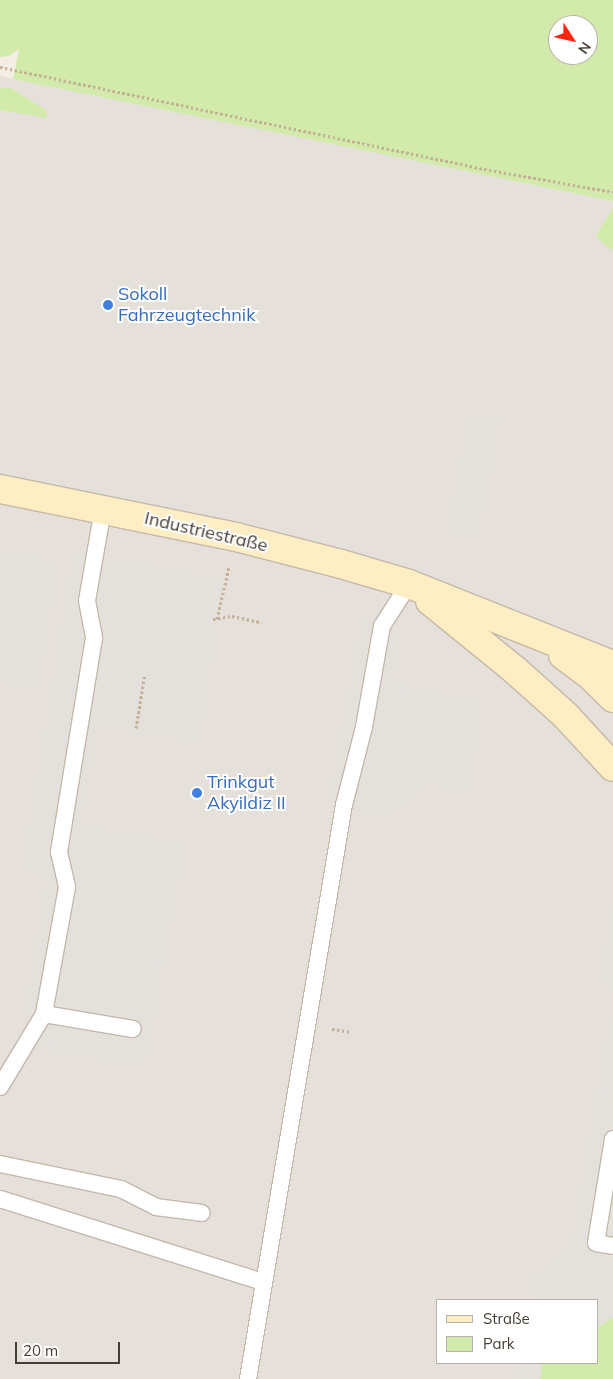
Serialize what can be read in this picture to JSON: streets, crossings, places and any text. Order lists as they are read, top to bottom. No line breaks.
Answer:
{"streets":{"street":["Industriestraße"]},"places":["Sokoll Fahrzeugtechnik","Trinkgut Akyildiz II"],"legend":["Straße","Park"],"scale_bar":"20 m","north":"bottom right"}
